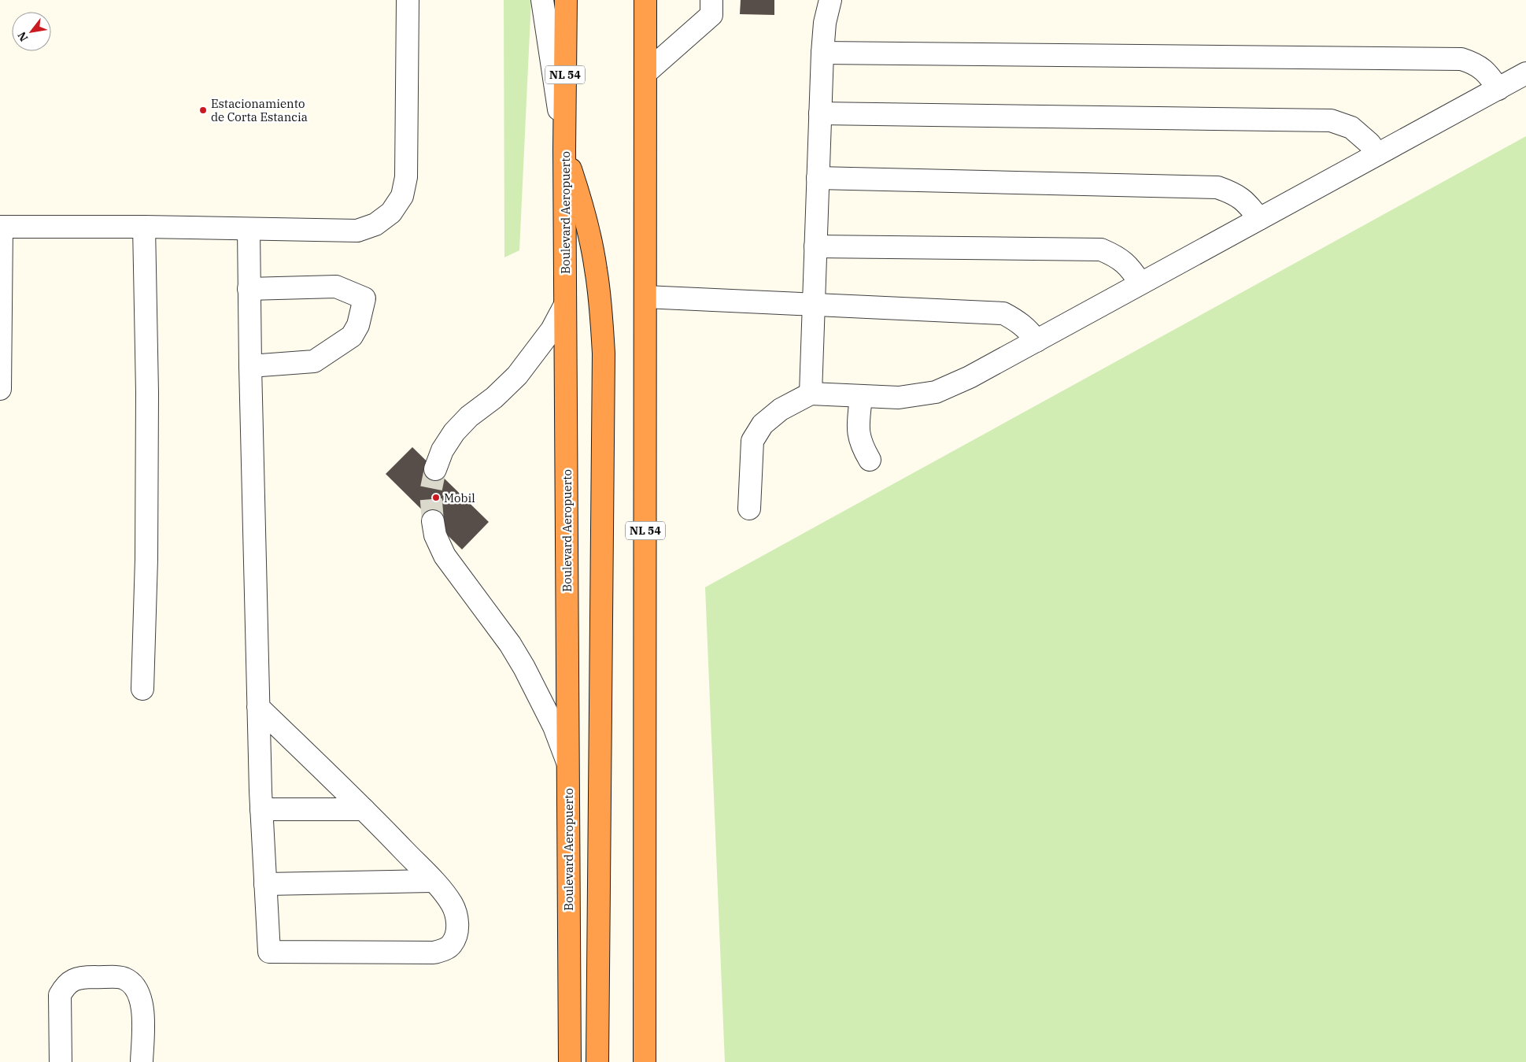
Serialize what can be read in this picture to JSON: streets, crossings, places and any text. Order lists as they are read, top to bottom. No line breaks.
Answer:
{"streets":{"highway":["NL 54","Boulevard Aeropuerto"]},"places":["Estacionamiento de Corta Estancia","Mobil"],"north":"bottom left"}
